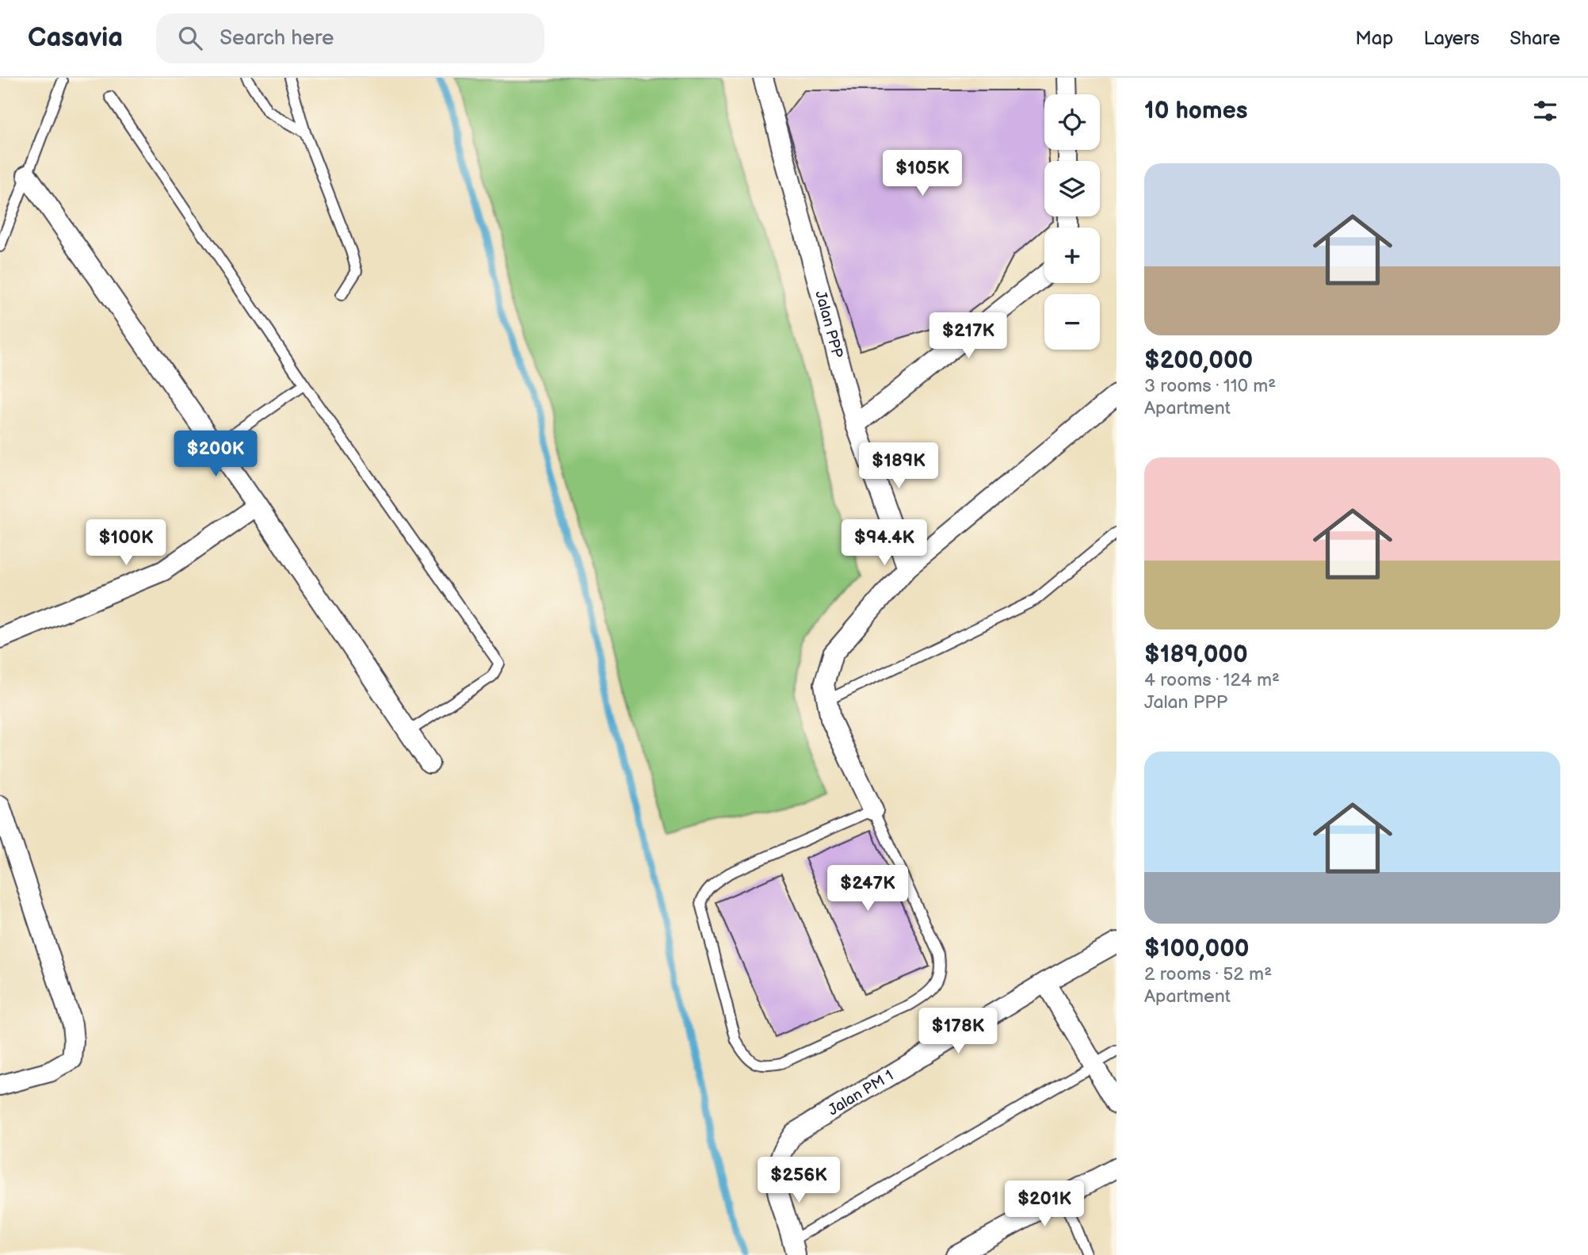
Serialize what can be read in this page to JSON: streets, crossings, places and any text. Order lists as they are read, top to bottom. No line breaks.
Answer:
{"streets":{"street":["Jalan PPP","Jalan PM 1"]},"page":{"header":"Casavia","search":"Search here","nav":["Map","Layers","Share"],"heading":"10 homes","map_buttons":["+","−"],"list":[{"name":"$200,000","note":"3 rooms · 110 m² · Apartment"},{"name":"$189,000","note":"4 rooms · 124 m² · Jalan PPP"},{"name":"$100,000","note":"2 rooms · 52 m² · Apartment"}],"price":["$105K","$217K","$200K","$189K","$100K","$94.4K","$247K","$178K","$256K","$201K"]}}
